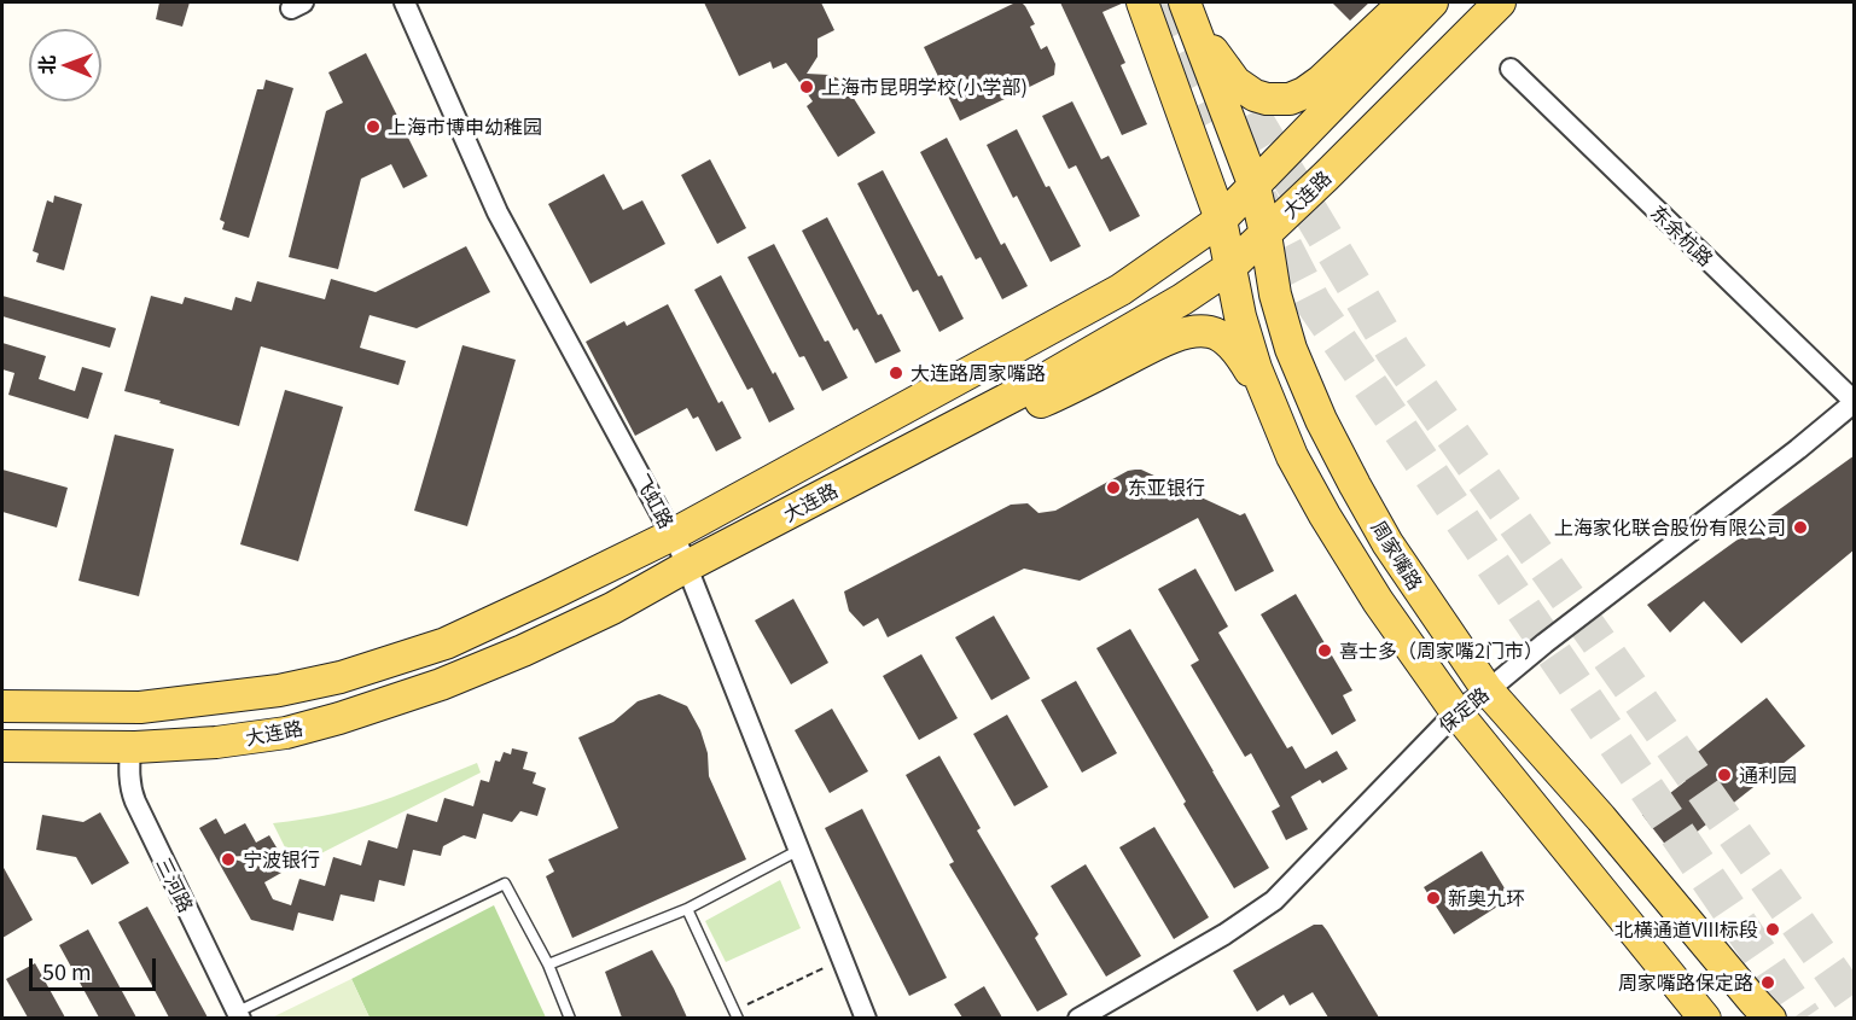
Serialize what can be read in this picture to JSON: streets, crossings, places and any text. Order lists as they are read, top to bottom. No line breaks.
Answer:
{"streets":{"main road":["大连路","周家嘴路"],"street":["东余杭路","飞虹路","保定路","三河路"]},"crossings":[["大连路","飞虹路"],["大连路","周家嘴路"],["大连路","三河路"],["东余杭路","保定路"],["周家嘴路","保定路"]],"places":["上海市昆明学校(小学部)","上海市博申幼稚园","大连路周家嘴路","东亚银行","上海家化联合股份有限公司","喜士多（周家嘴2门市）","通利园","宁波银行","新奥九环","北横通道VIII标段","周家嘴路保定路"],"scale_bar":"50 m","north":"left"}
